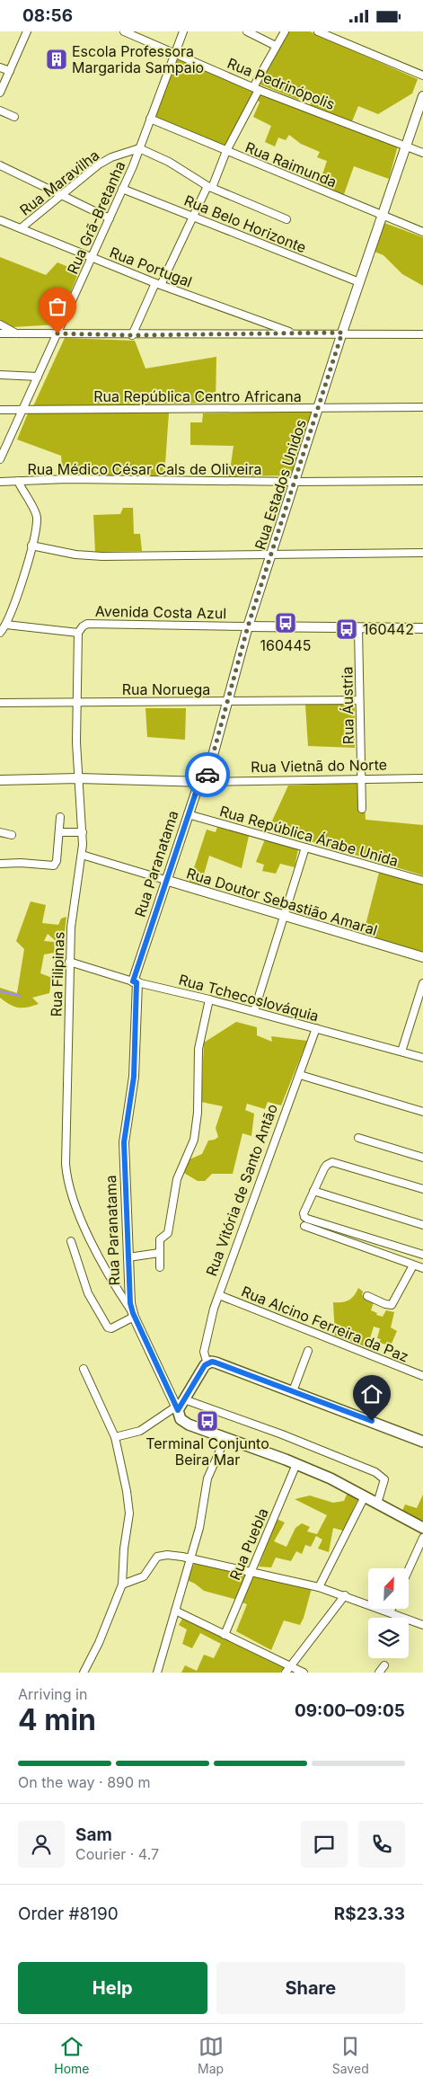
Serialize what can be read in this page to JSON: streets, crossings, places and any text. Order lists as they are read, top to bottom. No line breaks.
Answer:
{"streets":{"main road":["Rua Paranatama"],"street":["Rua Pedrinópolis","Rua Raimunda","Rua Maravilha","Rua Grã-Bretanha","Rua Belo Horizonte","Rua Portugal","Rua República Centro Africana","Rua Médico César Cals de Oliveira","Rua Estados Unidos","Avenida Costa Azul","Rua Noruega","Rua Áustria","Rua Vietnã do Norte","Rua República Árabe Unida","Rua Doutor Sebastião Amaral","Rua Filipinas","Rua Tchecoslováquia","Rua Vitória de Santo Antão","Rua Alcino Ferreira da Paz","Rua Puebla"]},"crossings":[["Rua Pedrinópolis","Rua Grã-Bretanha"],["Rua Pedrinópolis","Rua Estados Unidos"],["Rua Raimunda","Rua Grã-Bretanha"],["Rua Raimunda","Rua Estados Unidos"],["Rua Maravilha","Rua Grã-Bretanha"],["Rua Maravilha","Rua Portugal"],["Rua Grã-Bretanha","Rua Belo Horizonte"],["Rua Grã-Bretanha","Rua Portugal"],["Rua Grã-Bretanha","Rua República Centro Africana"],["Rua Belo Horizonte","Rua Estados Unidos"],["Rua República Centro Africana","Rua Estados Unidos"],["Rua Médico César Cals de Oliveira","Rua Estados Unidos"],["Rua Estados Unidos","Avenida Costa Azul"],["Rua Estados Unidos","Rua Noruega"],["Rua Estados Unidos","Rua Vietnã do Norte"],["Rua Estados Unidos","Rua Paranatama"],["Avenida Costa Azul","Rua Áustria"],["Avenida Costa Azul","Rua Filipinas"],["Rua Noruega","Rua Áustria"],["Rua Noruega","Rua Filipinas"],["Rua Áustria","Rua Vietnã do Norte"],["Rua Vietnã do Norte","Rua Paranatama"],["Rua Vietnã do Norte","Rua Filipinas"],["Rua República Árabe Unida","Rua Paranatama"],["Rua Paranatama","Rua Doutor Sebastião Amaral"],["Rua Paranatama","Rua Filipinas"],["Rua Paranatama","Rua Tchecoslováquia"],["Rua Paranatama","Rua Puebla"],["Rua Doutor Sebastião Amaral","Rua Filipinas"],["Rua Filipinas","Rua Tchecoslováquia"],["Rua Tchecoslováquia","Rua Vitória de Santo Antão"],["Rua Vitória de Santo Antão","Rua Alcino Ferreira da Paz"]],"places":{"building":["Escola Professora Margarida Sampaio"],"bus stop":["160445","160442","Terminal Conjunto Beira Mar"]},"north":"top right","page":{"status":"08:56","heading":["4 min","Arriving in","09:00–09:05"],"panel":["Sam","Courier · 4.7","Order #8190","R$23.33"],"bar":"On the way · 890 m","buttons":["Help","Share"],"tabs":["Home","Map","Saved"]}}
